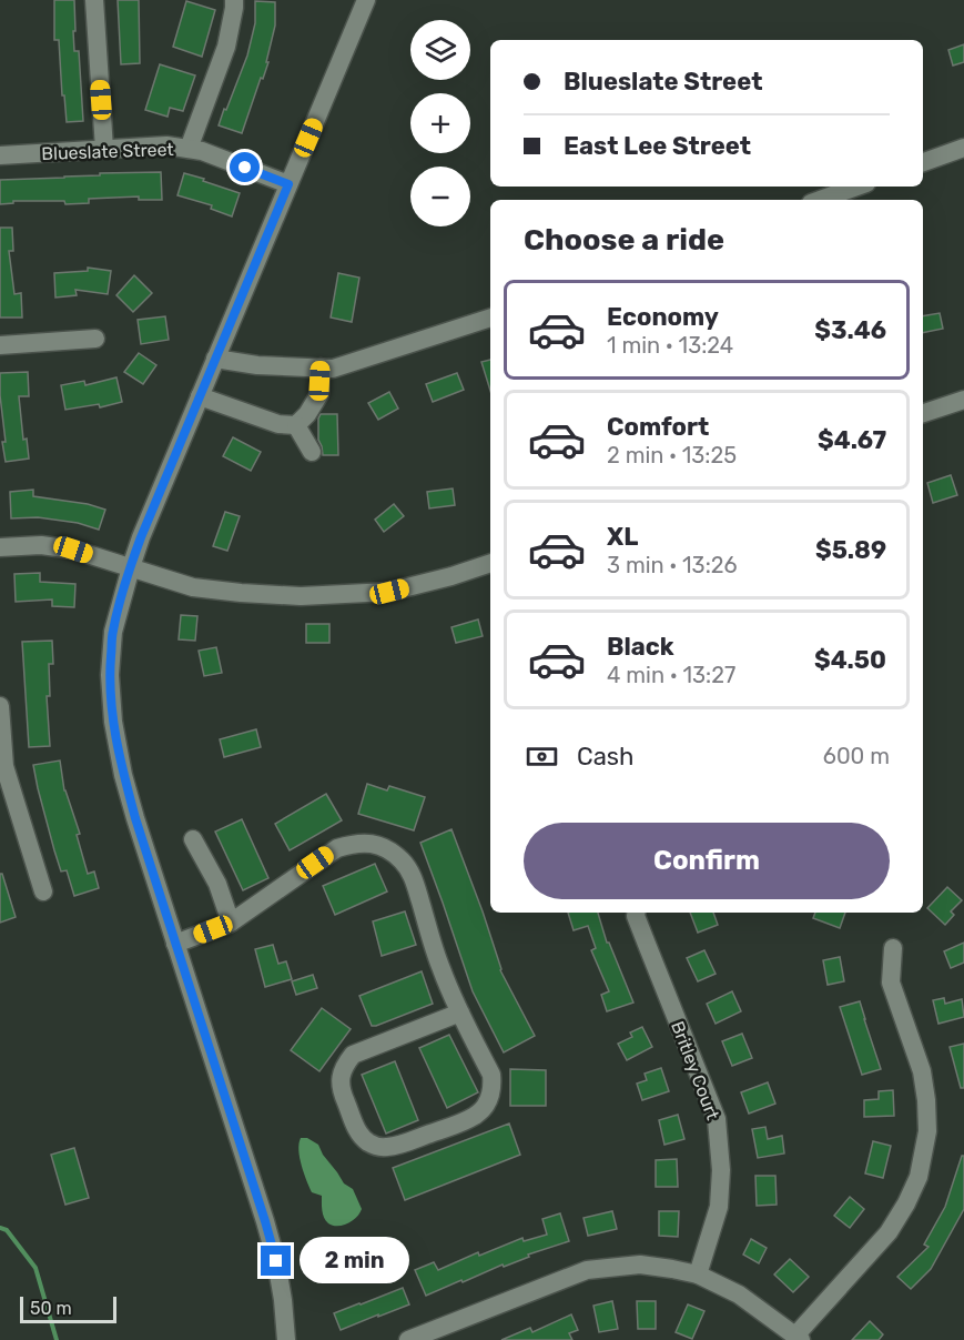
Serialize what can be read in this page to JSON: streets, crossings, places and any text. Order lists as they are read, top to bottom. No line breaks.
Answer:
{"streets":{"street":["Blueslate Street","Britley Court"]},"scale_bar":"50 m","page":{"map_buttons":["+","−"],"banner":["Blueslate Street","East Lee Street"],"heading":"Choose a ride","list":[{"name":"Economy","note":"1 min · 13:24","value":"$3.46"},{"name":"Comfort","note":"2 min · 13:25","value":"$4.67"},{"name":"XL","note":"3 min · 13:26","value":"$5.89"},{"name":"Black","note":"4 min · 13:27","value":"$4.50"}],"pay":["Cash","600 m"],"buttons":"Confirm","bubble":"2 min","scale":"50 m"}}
